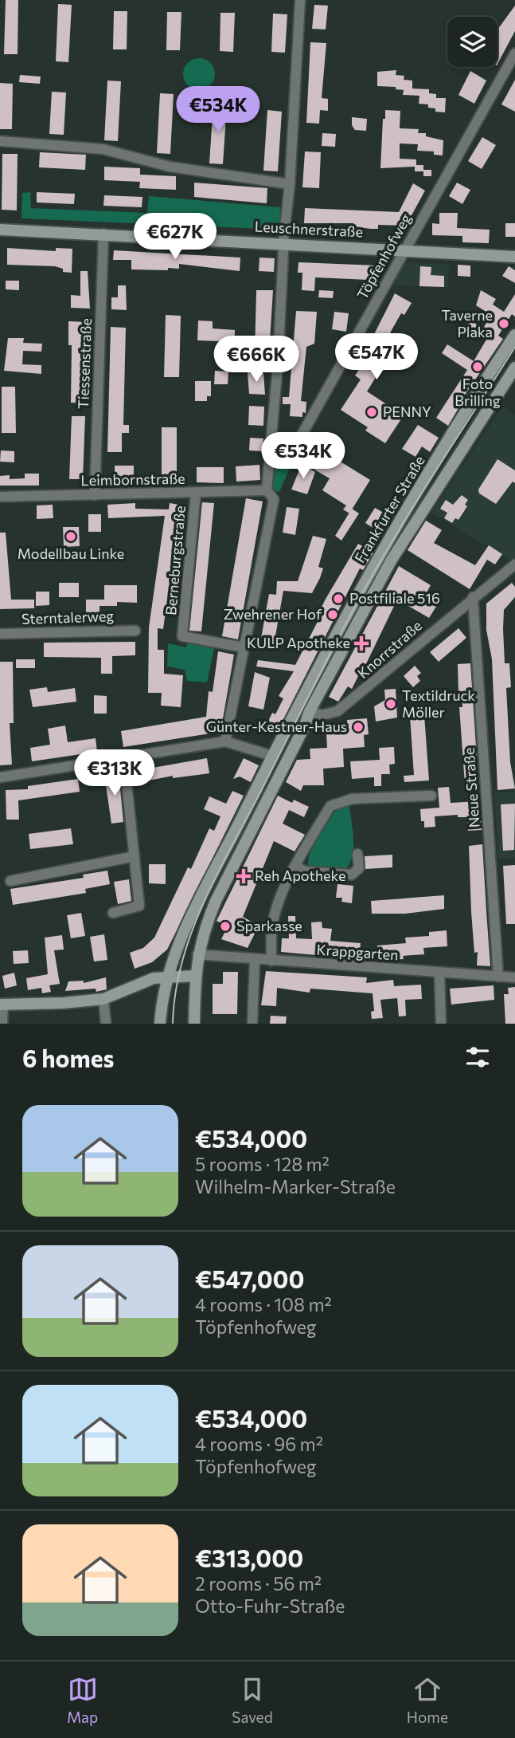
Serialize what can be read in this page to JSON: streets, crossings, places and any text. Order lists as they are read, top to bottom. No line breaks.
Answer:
{"streets":{"main road":["Leuschnerstraße","Frankfurter Straße"],"street":["Töpfenhofweg","Tiessenstraße","Leimbornstraße","Berneburgstraße","Sterntalerweg","Knorrstraße","Neue Straße","Krappgarten"]},"crossings":[["Leuschnerstraße","Töpfenhofweg"],["Leuschnerstraße","Tiessenstraße"],["Tiessenstraße","Leimbornstraße"],["Leimbornstraße","Berneburgstraße"],["Frankfurter Straße","Knorrstraße"],["Frankfurter Straße","Krappgarten"],["Knorrstraße","Neue Straße"],["Neue Straße","Krappgarten"]],"places":{"other":["Taverne Plaka","Foto Brilling","PENNY","Modellbau Linke","Postfiliale 516","Zwehrener Hof","Textildruck Möller","Günter-Kestner-Haus","Sparkasse"],"health":["KULP Apotheke","Reh Apotheke"]},"page":{"price":["€534K","€627K","€547K","€666K","€534K","€313K"],"heading":"6 homes","list":[{"name":"€534,000","note":"5 rooms · 128 m² · Wilhelm-Marker-Straße"},{"name":"€547,000","note":"4 rooms · 108 m² · Töpfenhofweg"},{"name":"€534,000","note":"4 rooms · 96 m² · Töpfenhofweg"},{"name":"€313,000","note":"2 rooms · 56 m² · Otto-Fuhr-Straße"}],"tabs":["Map","Saved","Home"]}}
